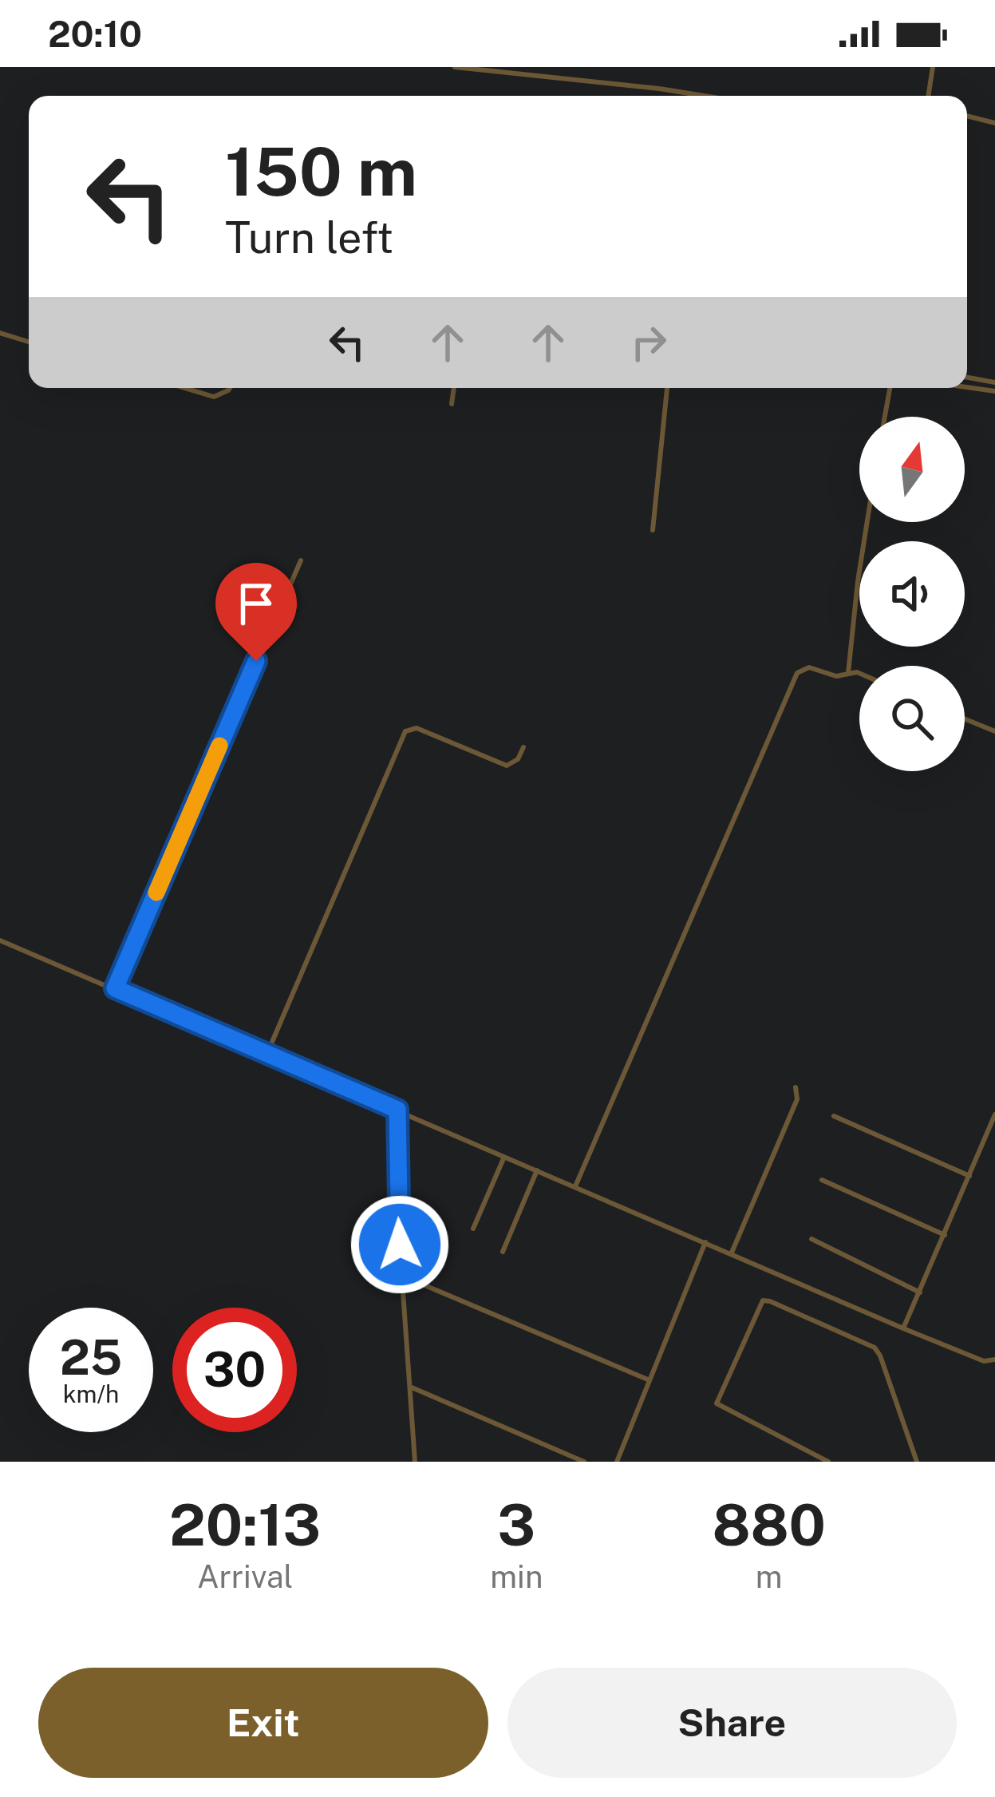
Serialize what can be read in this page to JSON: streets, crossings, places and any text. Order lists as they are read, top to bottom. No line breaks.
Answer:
{"north":"top","page":{"status":"20:10","turn":["150 m","Turn left"],"speed":"25 km/h","limit":"30","eta":["20:13","Arrival","3","min","880","m"],"buttons":["Exit","Share"]}}
